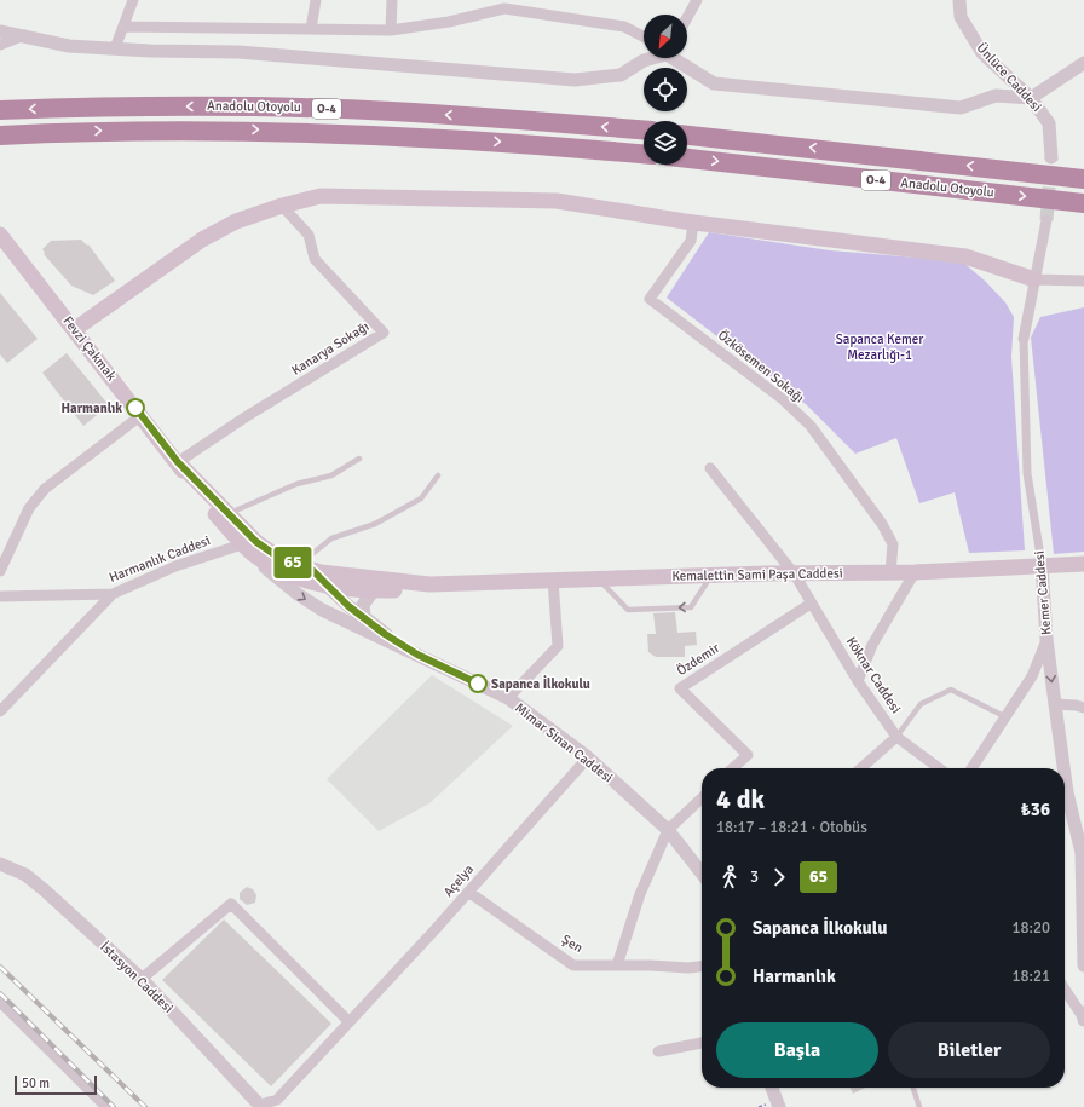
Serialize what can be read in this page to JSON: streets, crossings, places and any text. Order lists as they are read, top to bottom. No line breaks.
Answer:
{"streets":{"highway":["Anadolu Otoyolu","O-4"],"main road":["Fevzi Çakmak","Kemalettin Sami Paşa Caddesi"],"street":["Ünlüce Caddesi","Kanarya Sokağı","Özkösemen Sokağı","Harmanlık Caddesi","Kemer Caddesi","Özdemir","Köknar Caddesi","Mimar Sinan Caddesi","Açelya","Şen","İstasyon Caddesi"]},"crossings":[["Fevzi Çakmak","Kanarya Sokağı"],["Fevzi Çakmak","Kemalettin Sami Paşa Caddesi"],["Kanarya Sokağı","Kemalettin Sami Paşa Caddesi"],["Özkösemen Sokağı","Kemalettin Sami Paşa Caddesi"],["Harmanlık Caddesi","Kemalettin Sami Paşa Caddesi"],["Kemalettin Sami Paşa Caddesi","Kemer Caddesi"],["Kemalettin Sami Paşa Caddesi","Köknar Caddesi"],["Özdemir","Köknar Caddesi"],["Mimar Sinan Caddesi","Açelya"],["Açelya","Şen"],["Açelya","İstasyon Caddesi"]],"parks":["Sapanca Kemer Mezarlığı-1"],"places":["Harmanlık","Sapanca İlkokulu"],"lines":["bus line 65"],"scale_bar":"50 m","north":"bottom left","page":{"on_map":"65","heading":["4 dk","18:17 – 18:21 · Otobüs","₺36"],"legs":["3","65"],"list":[{"name":"Sapanca İlkokulu","value":"18:20"},{"name":"Harmanlık","value":"18:21"}],"buttons":["Başla","Biletler"],"scale":"50 m"}}
